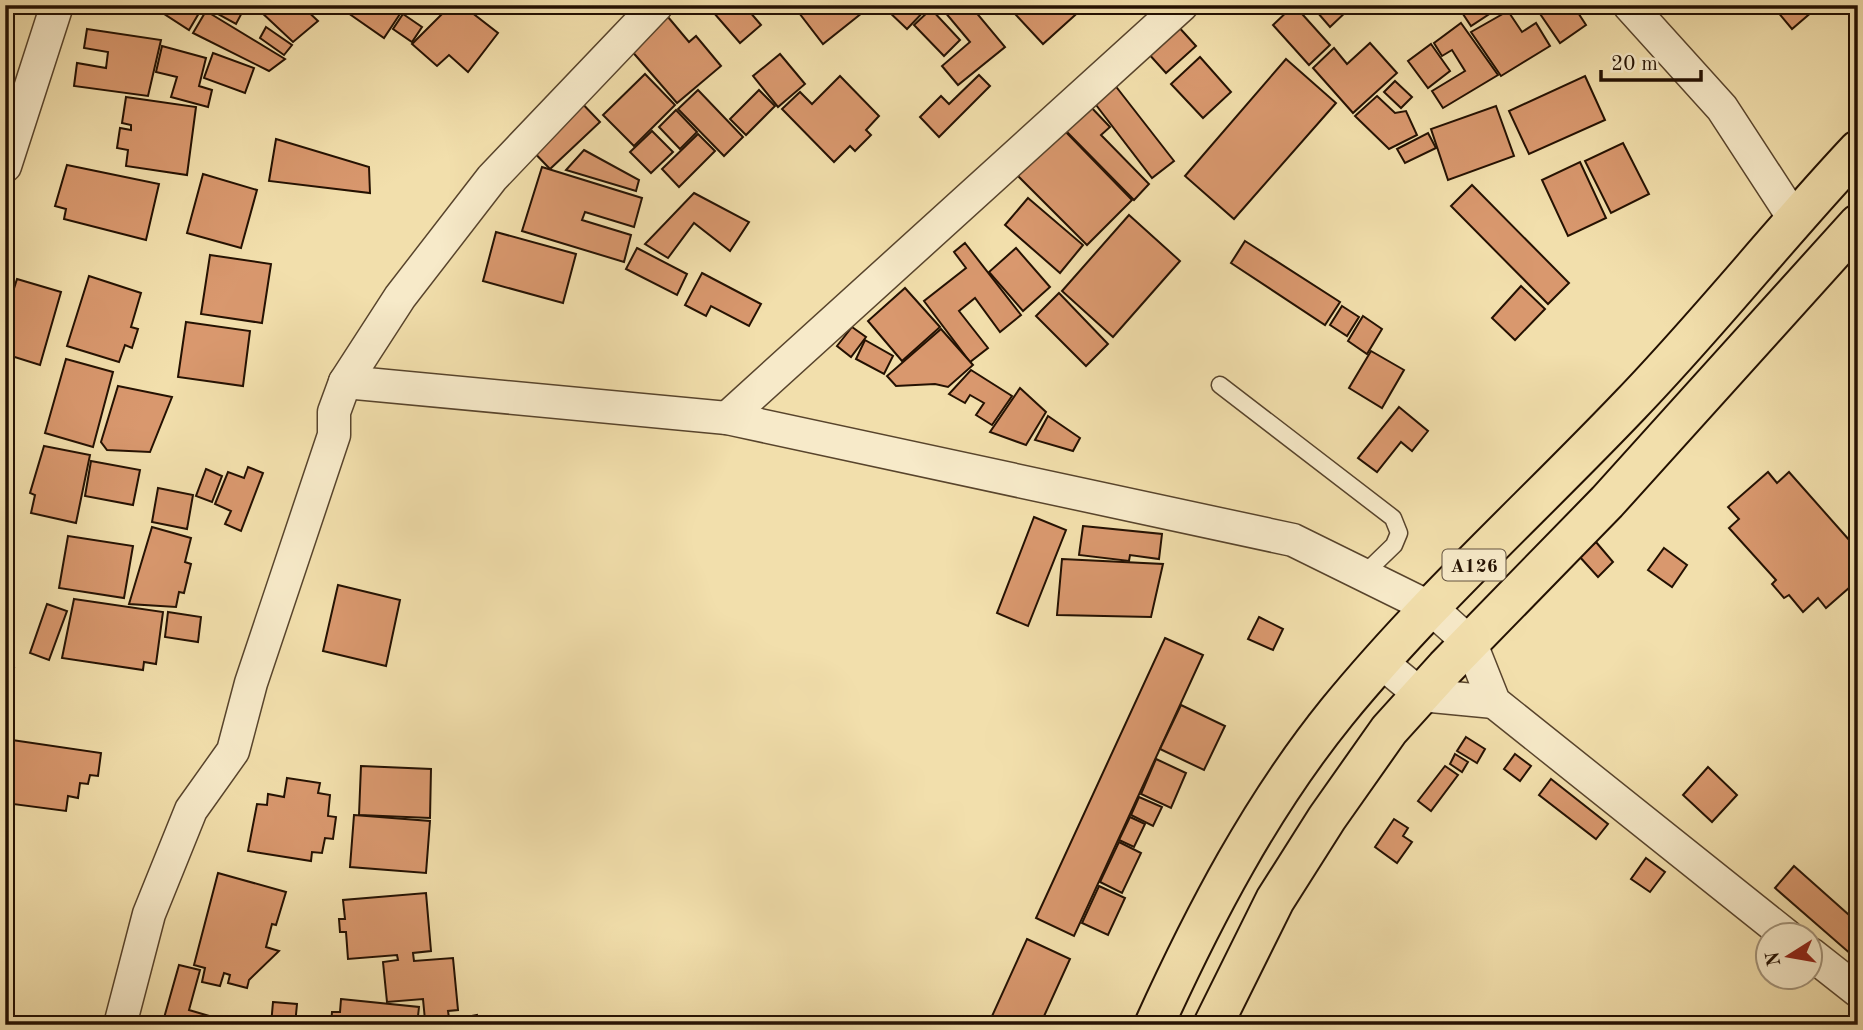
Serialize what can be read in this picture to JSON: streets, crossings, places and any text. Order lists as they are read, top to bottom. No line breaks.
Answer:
{"streets":{"highway":["A126"]},"scale_bar":"20 m","north":"left"}
